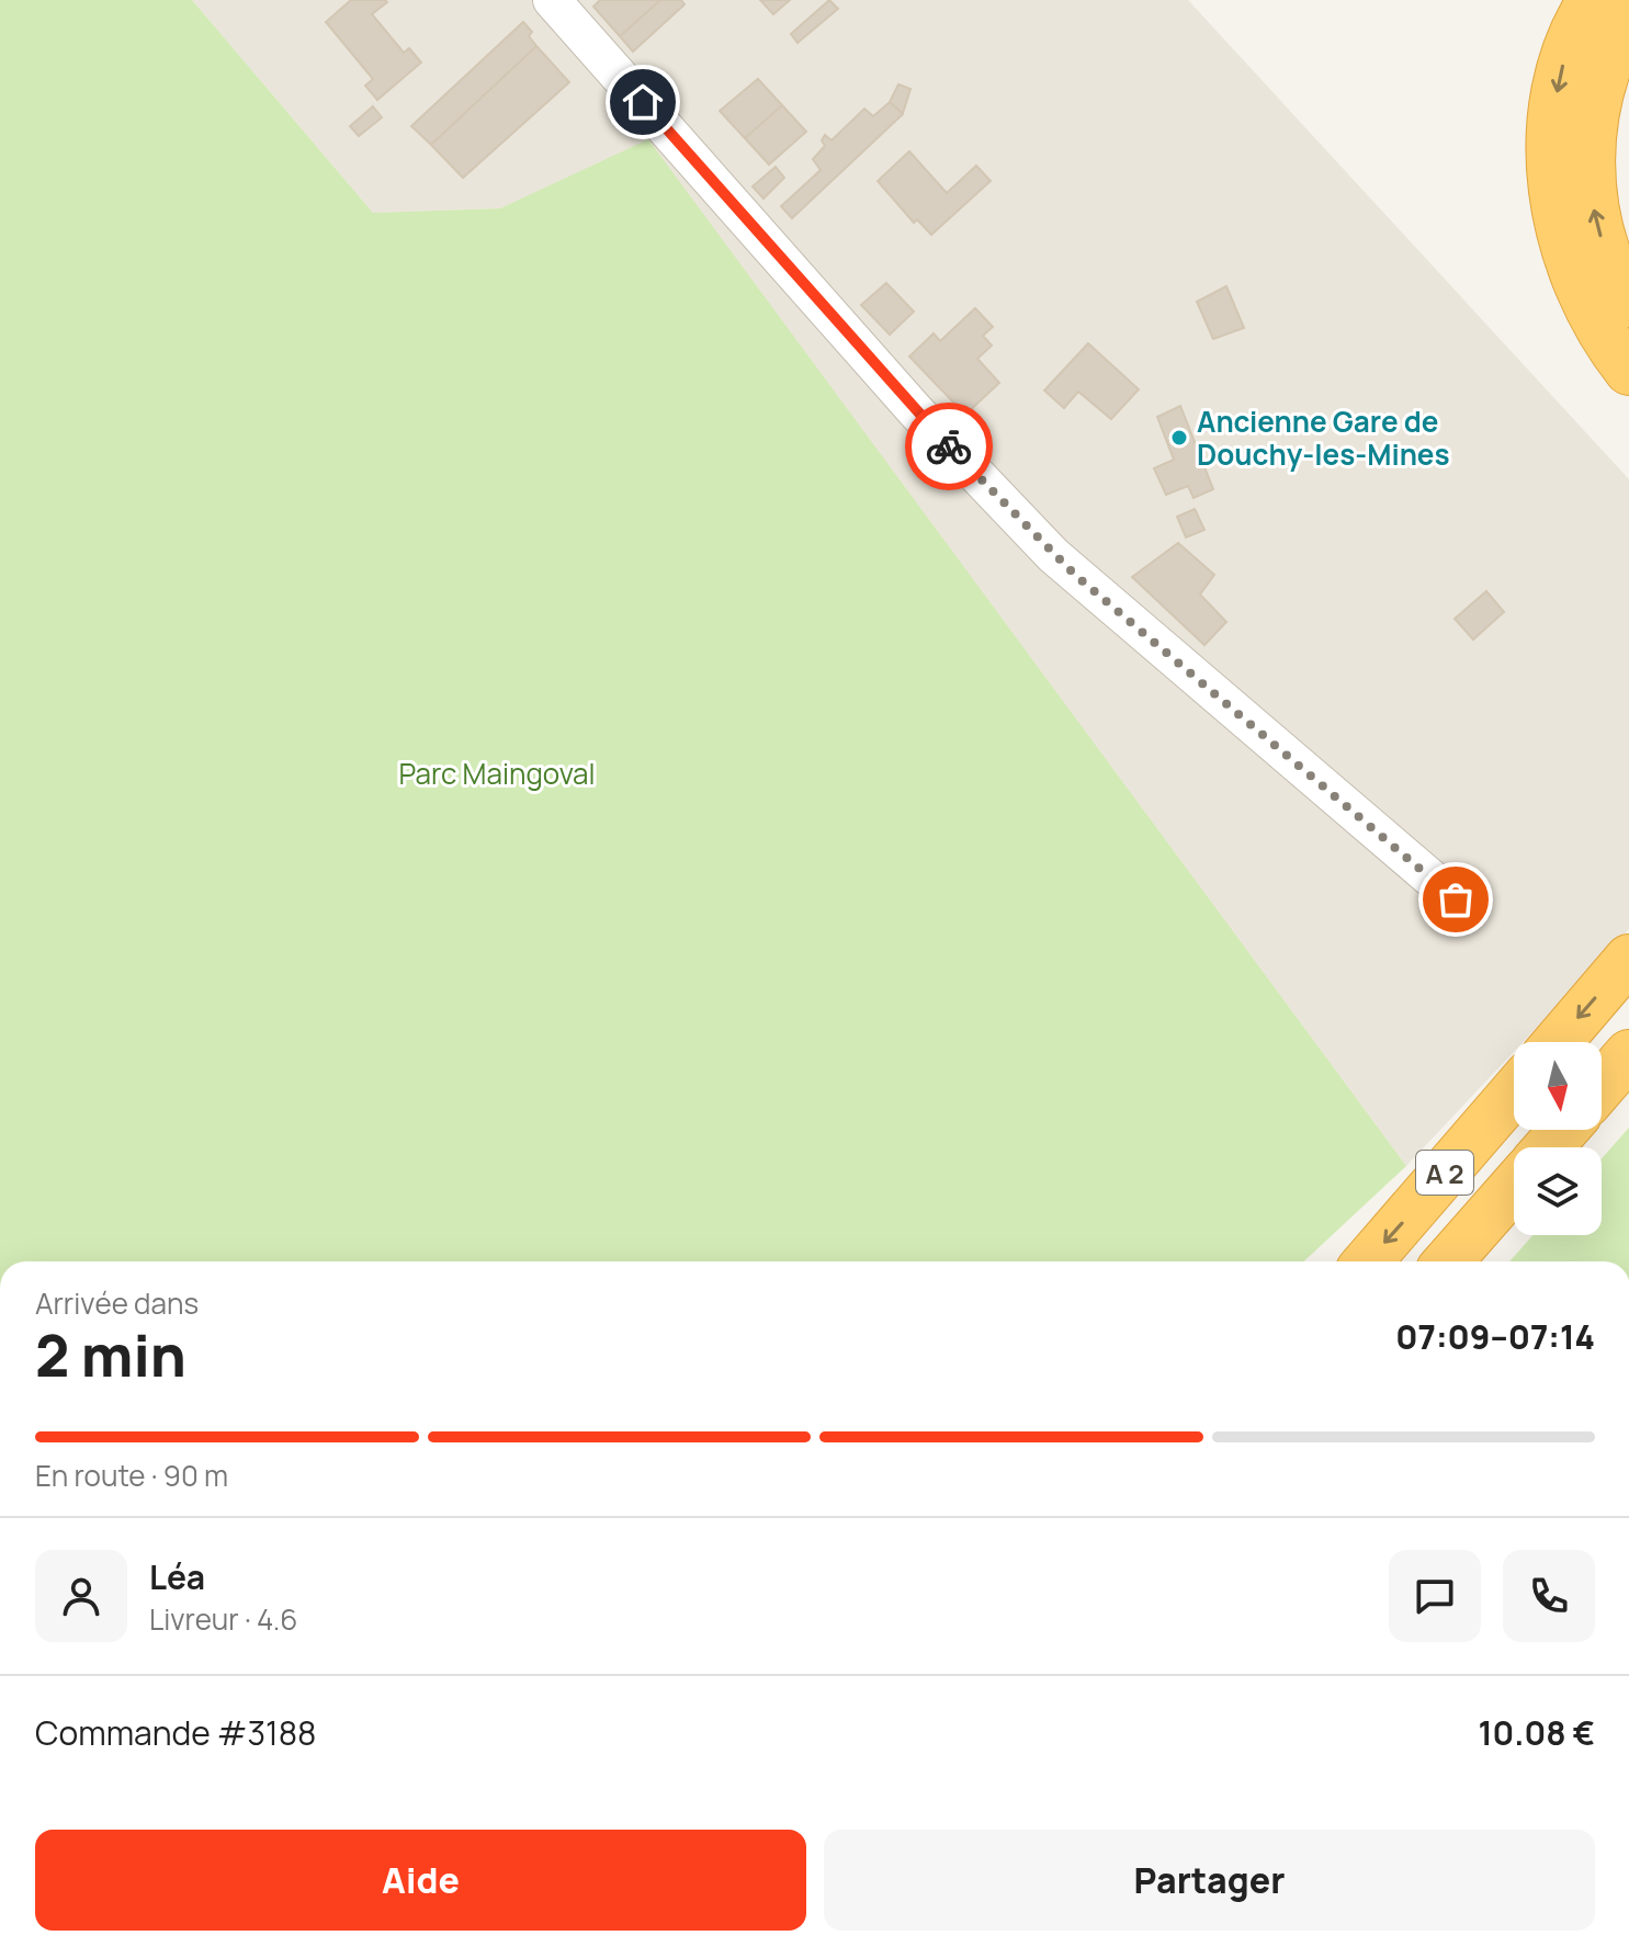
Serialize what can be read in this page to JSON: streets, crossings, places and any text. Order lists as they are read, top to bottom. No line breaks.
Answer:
{"streets":{"highway":["A 2"]},"parks":["Parc Maingoval"],"places":["Ancienne Gare de Douchy-les-Mines"],"north":"bottom","page":{"heading":["2 min","Arrivée dans","07:09–07:14"],"panel":["Léa","Livreur · 4.6","Commande #3188","10.08 €"],"bar":"En route · 90 m","buttons":["Aide","Partager"]}}
